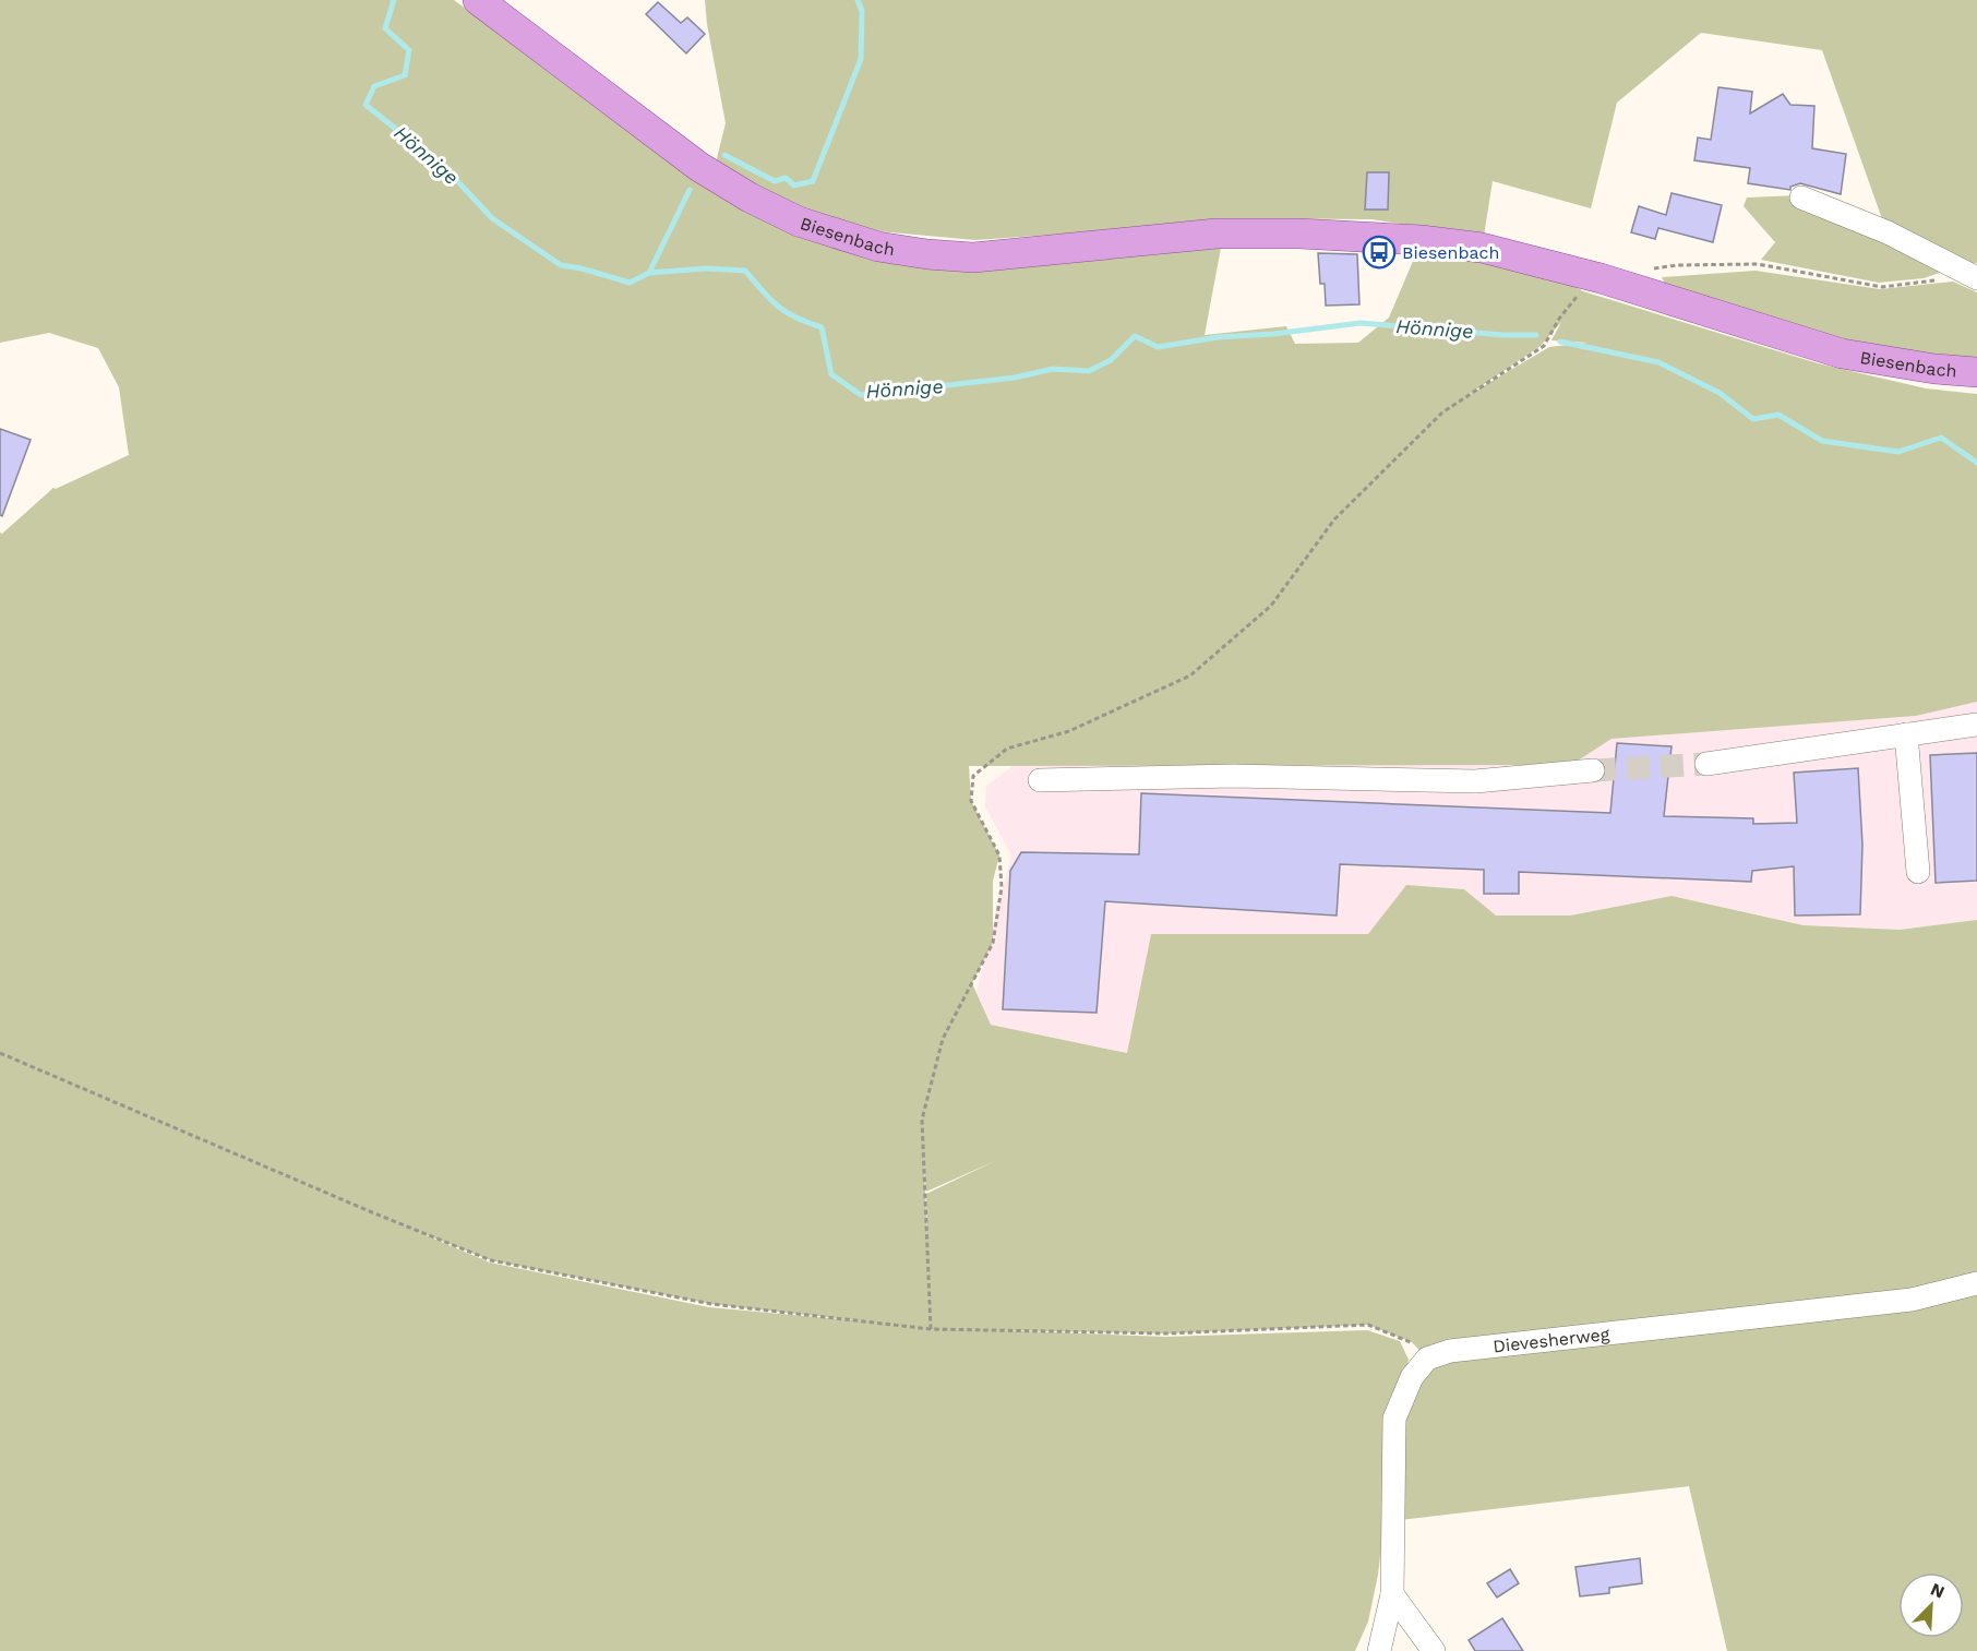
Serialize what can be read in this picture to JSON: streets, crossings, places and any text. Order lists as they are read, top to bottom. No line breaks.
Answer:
{"streets":{"main road":["Biesenbach"],"street":["Dievesherweg"]},"water":["Hönnige"],"places":{"bus stop":["Biesenbach"]},"north":"top right"}
